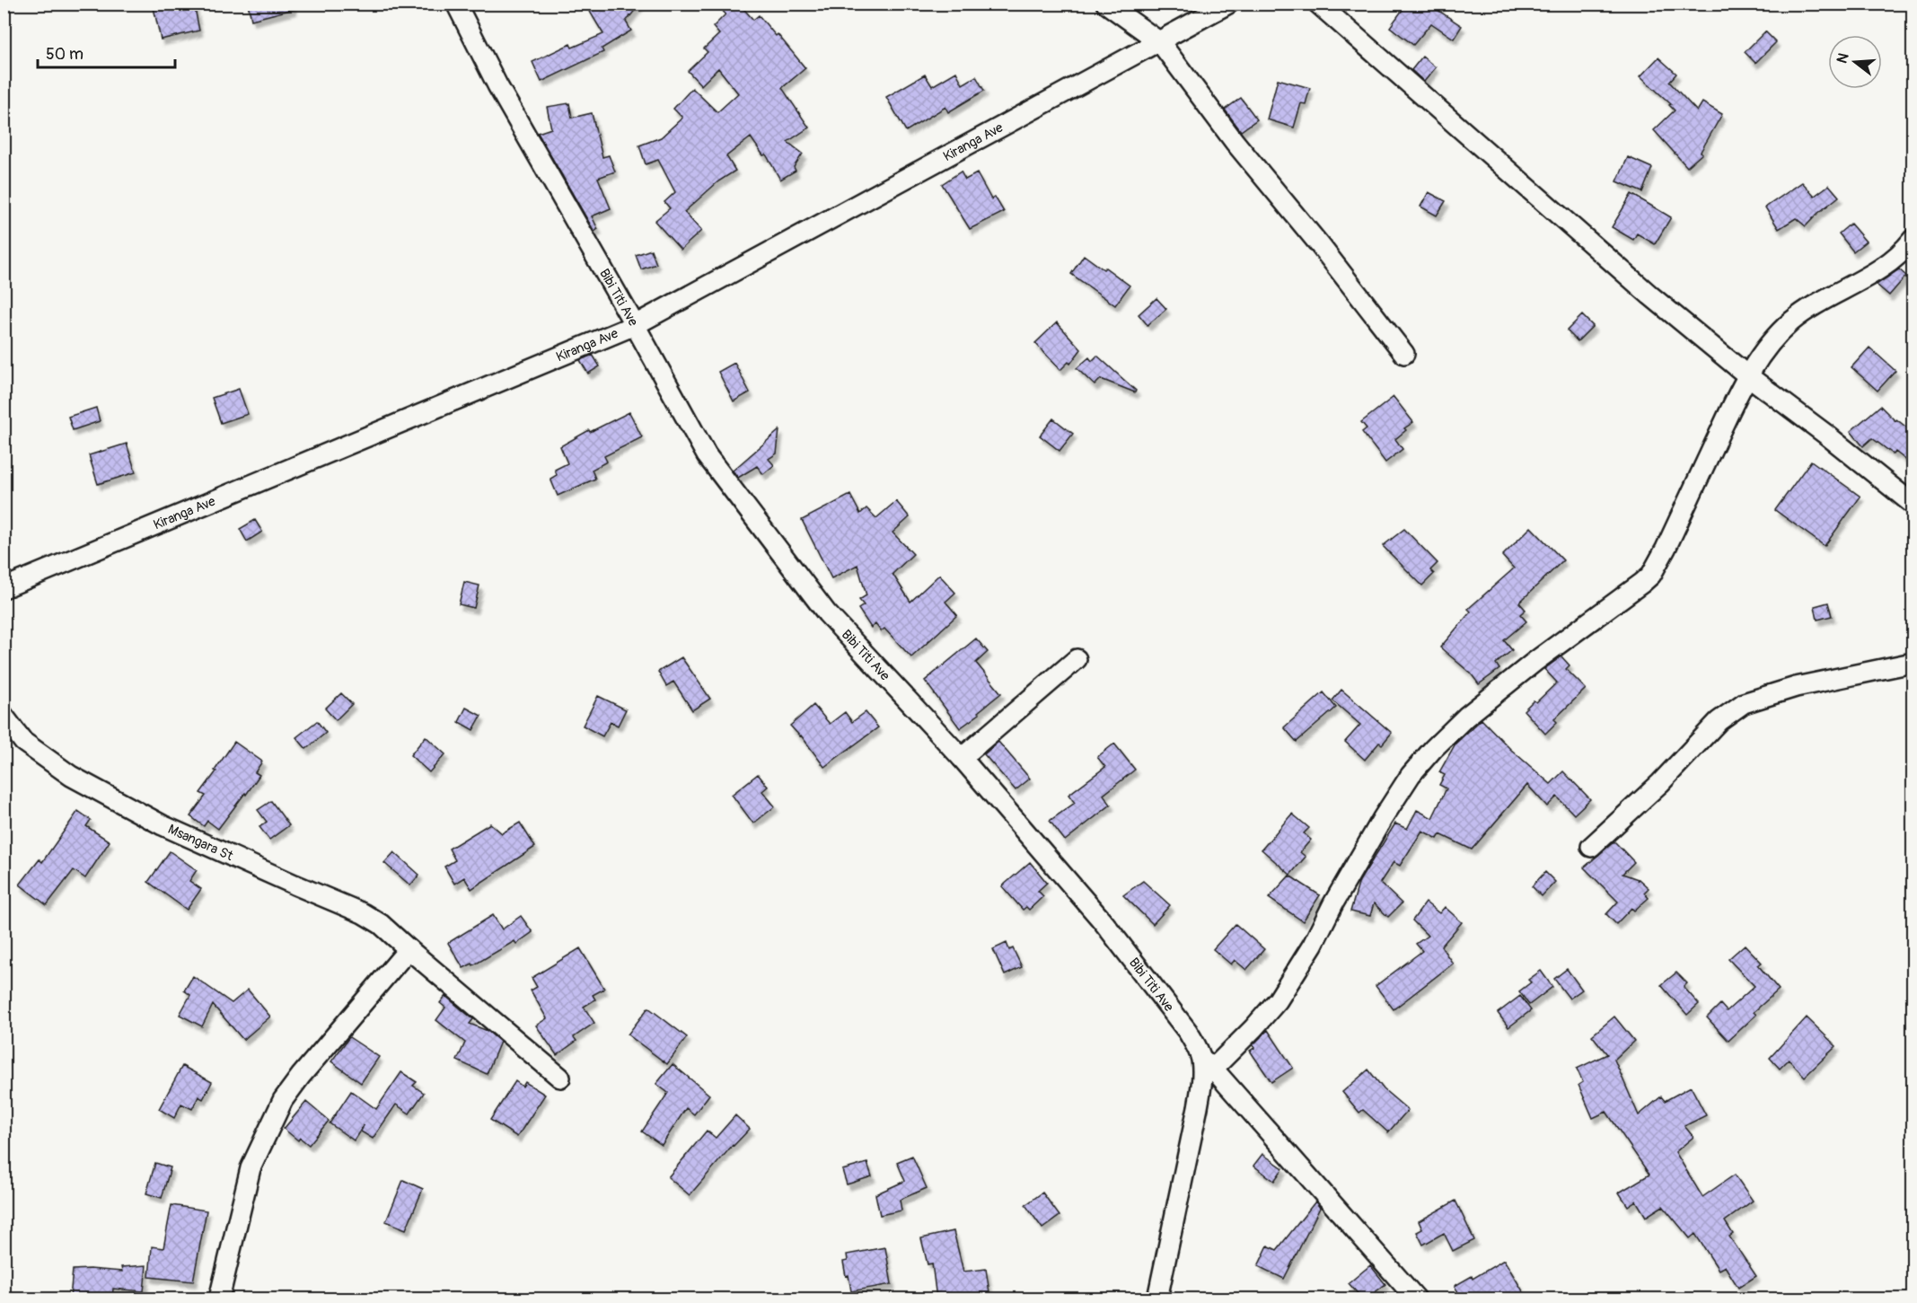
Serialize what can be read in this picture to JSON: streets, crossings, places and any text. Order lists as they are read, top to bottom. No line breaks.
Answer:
{"streets":{"street":["Kiranga Ave","Bibi Titi Ave","Msangara St"]},"crossings":[["Kiranga Ave","Bibi Titi Ave"]],"scale_bar":"50 m","north":"left"}
